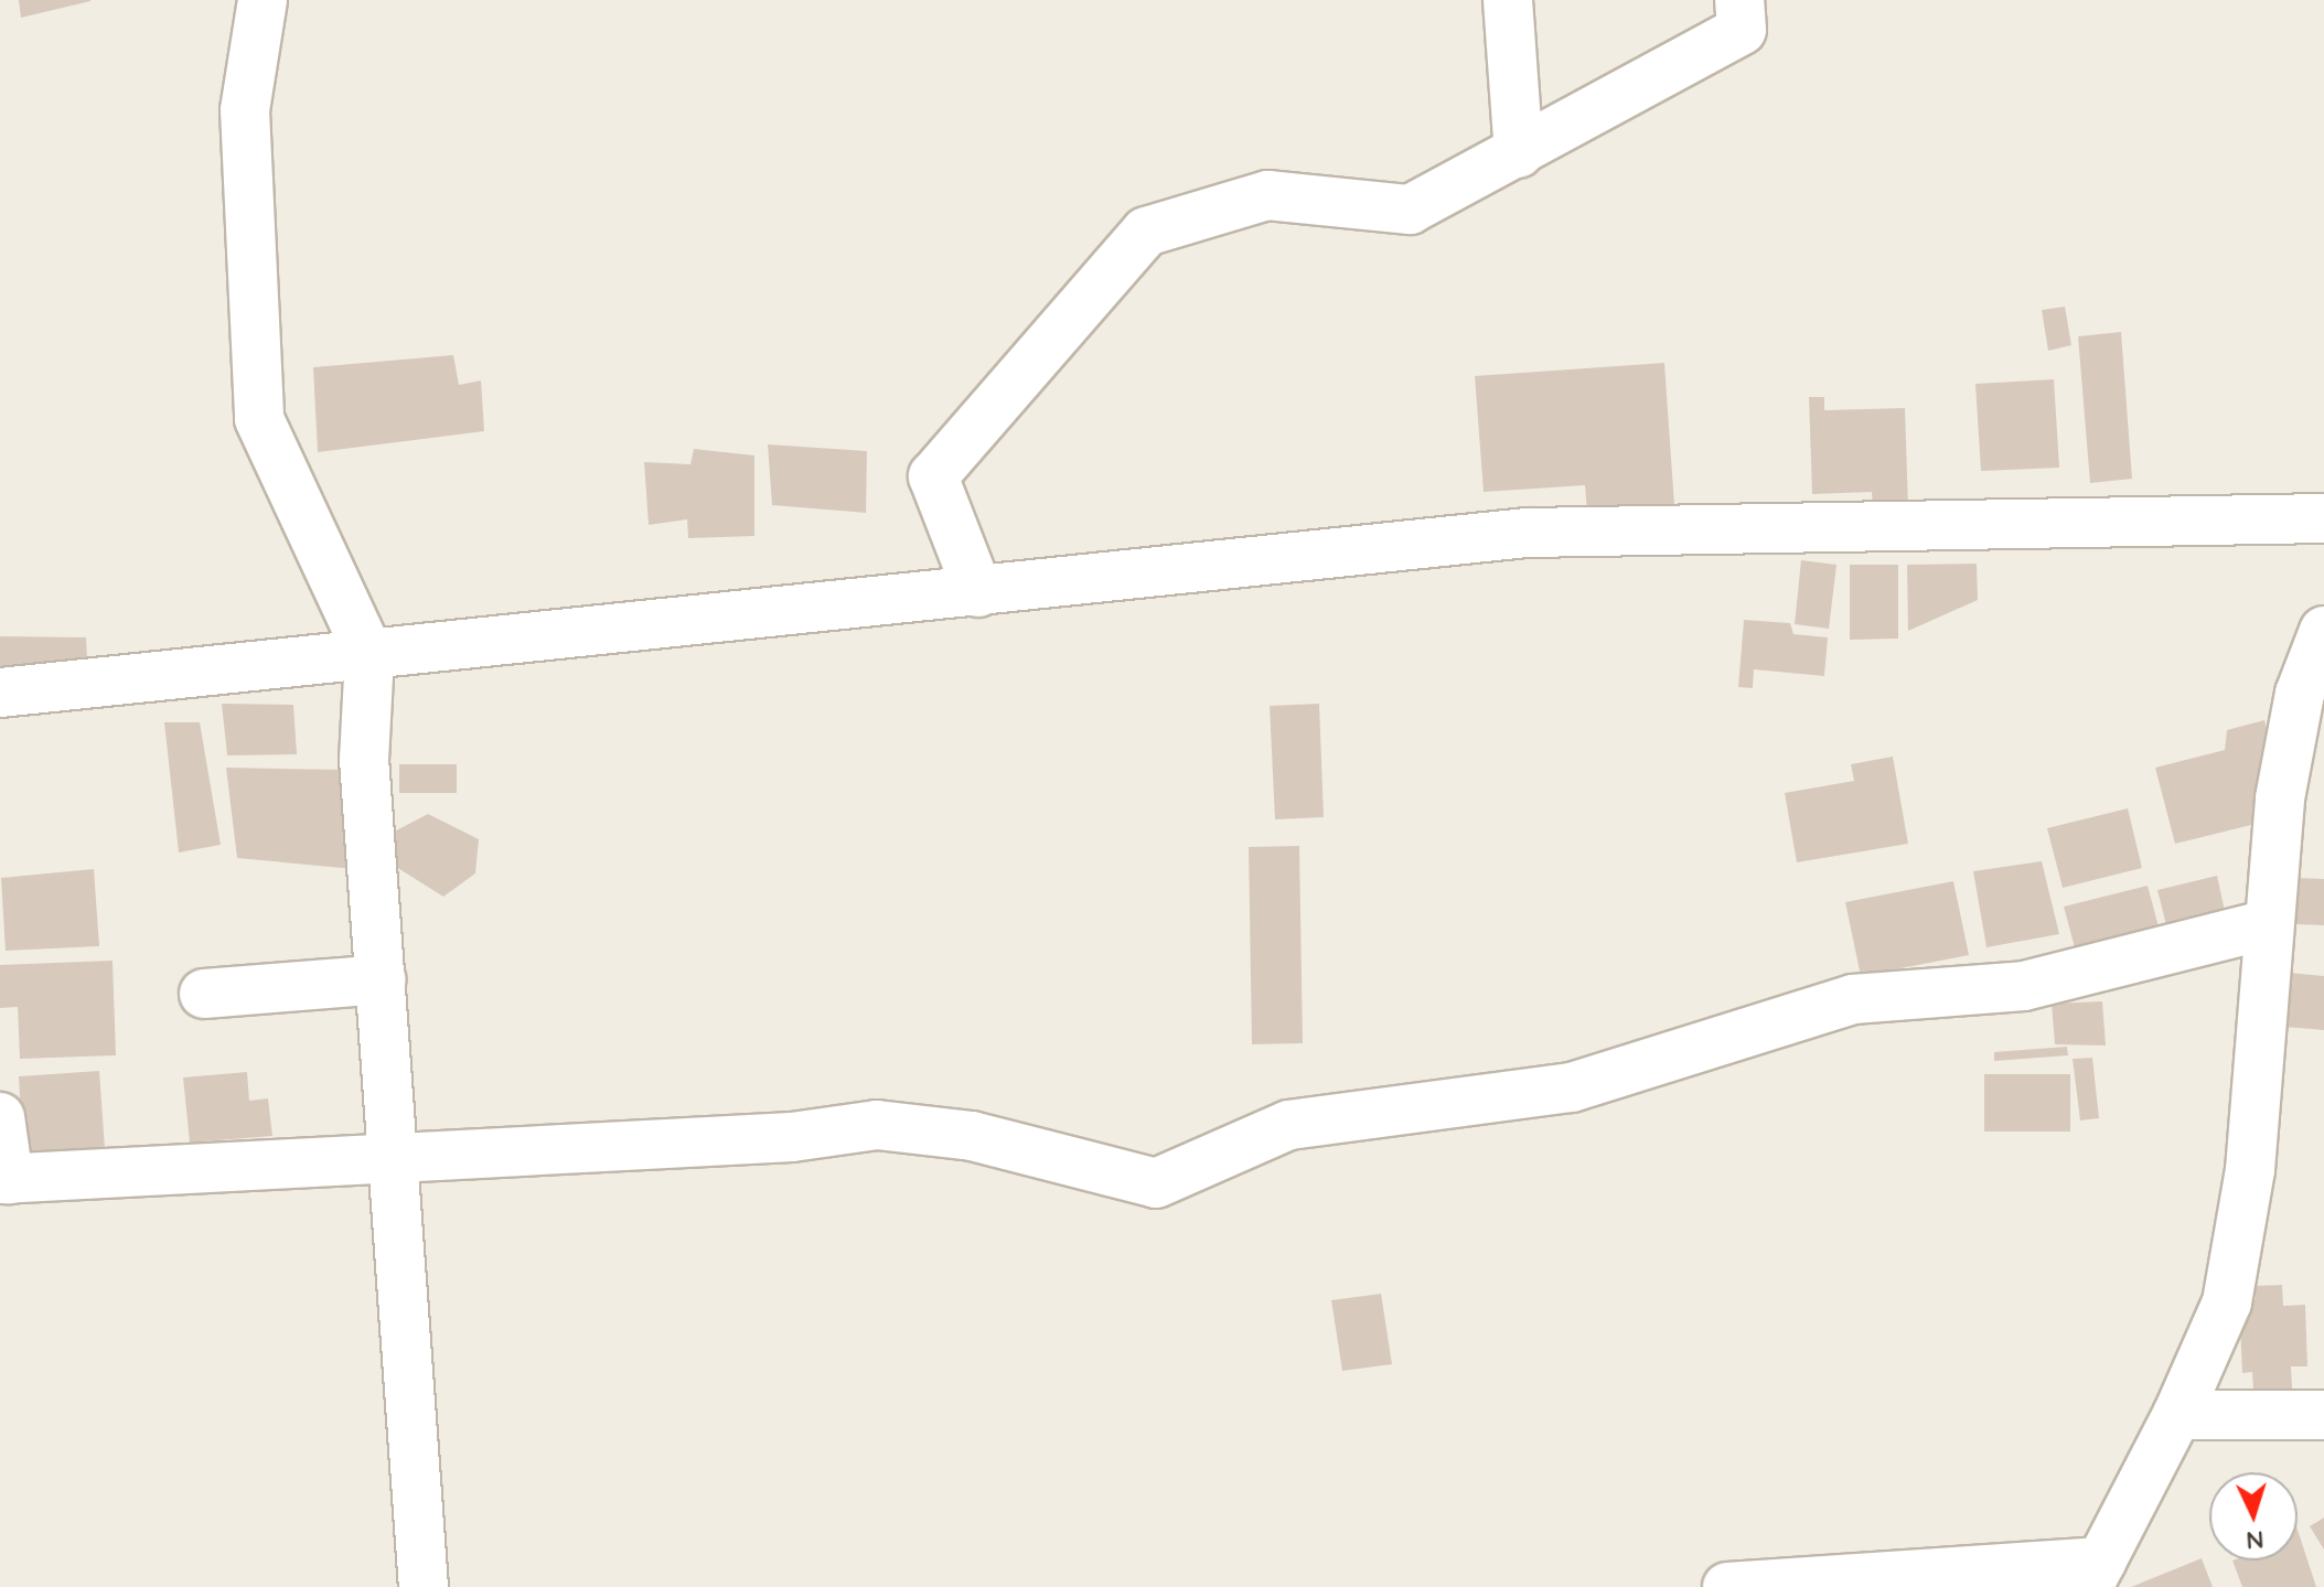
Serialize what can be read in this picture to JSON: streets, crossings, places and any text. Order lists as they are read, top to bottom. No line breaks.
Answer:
{"north":"bottom"}
